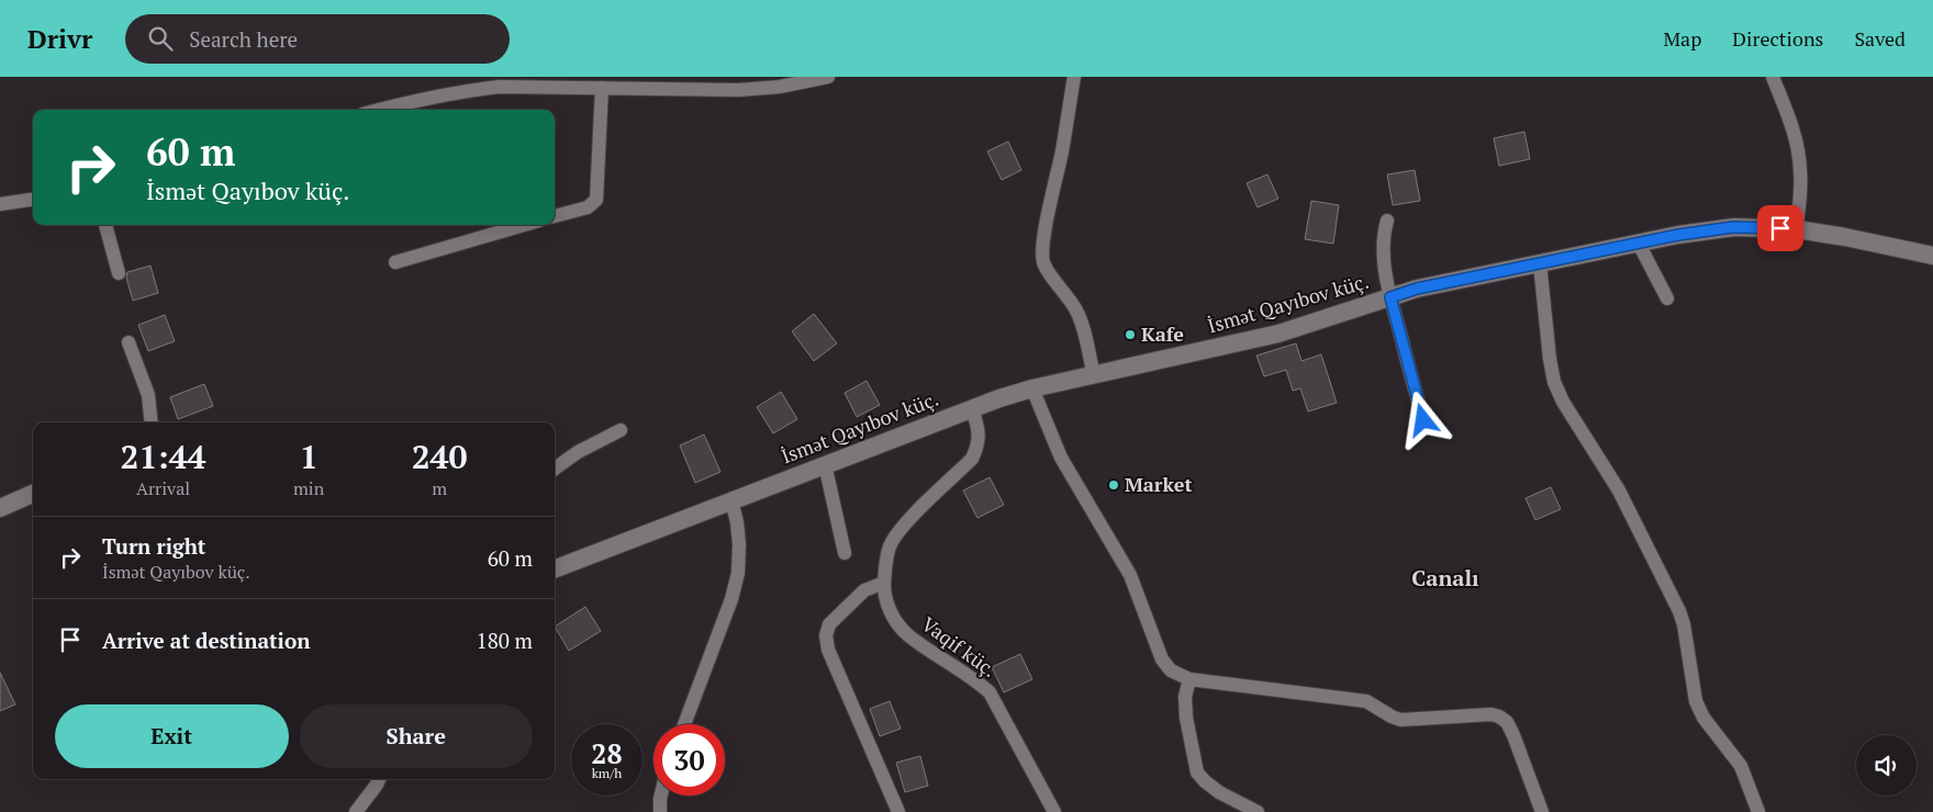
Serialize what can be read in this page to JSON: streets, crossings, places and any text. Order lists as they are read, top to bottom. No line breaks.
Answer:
{"streets":{"street":["İsmət Qayıbov küç.","Vaqif küç."]},"crossings":[["İsmət Qayıbov küç.","Vaqif küç."]],"districts":["Canalı"],"places":["Kafe","Market"],"page":{"header":"Drivr","search":"Search here","nav":["Map","Directions","Saved"],"turn":["60 m","İsmət Qayıbov küç."],"eta":["21:44","Arrival","1","min","240","m"],"list":[{"name":"Turn right","note":"İsmət Qayıbov küç.","value":"60 m"},{"name":"Arrive at destination","value":"180 m"}],"buttons":["Exit","Share"],"speed":"28 km/h","limit":"30"}}
